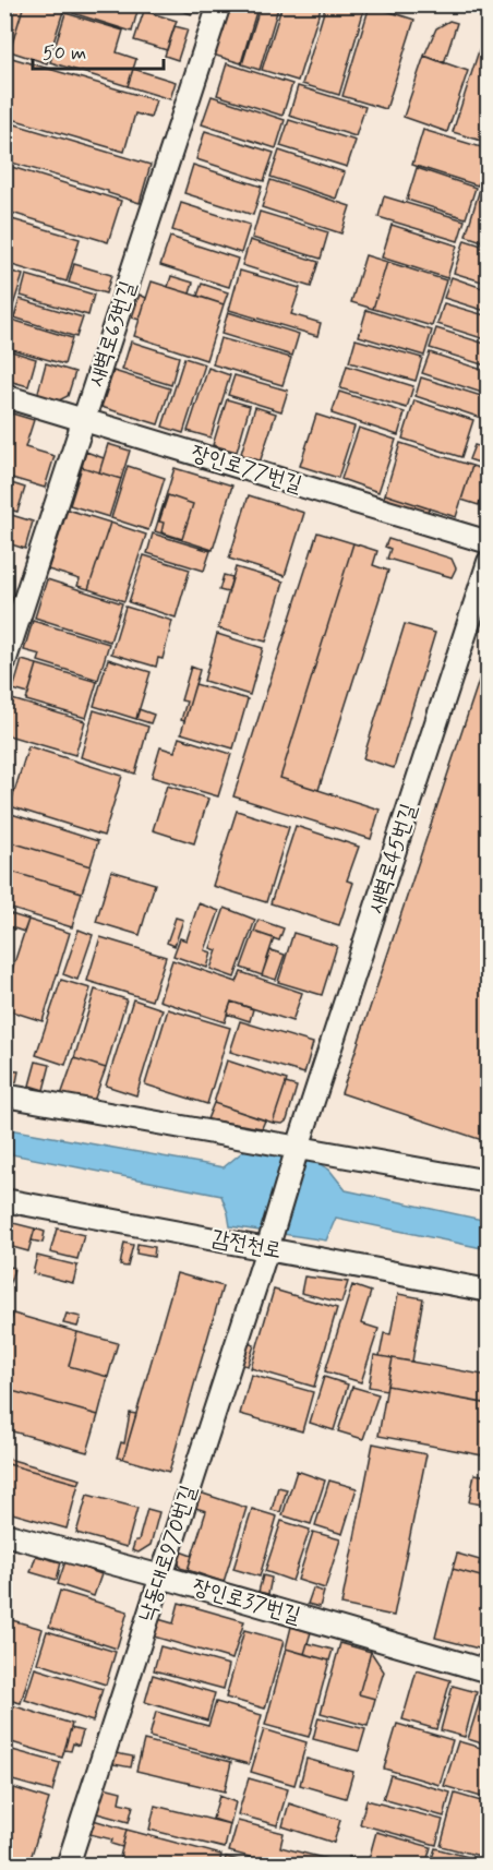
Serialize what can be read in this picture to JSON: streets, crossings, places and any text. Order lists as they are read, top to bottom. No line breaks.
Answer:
{"streets":{"street":["새벽로63번길","장인로77번길","새벽로45번길","감전천로","낙동대로970번길","장인로37번길"]},"crossings":[["새벽로63번길","장인로77번길"],["새벽로45번길","감전천로"],["새벽로45번길","낙동대로970번길"],["감전천로","낙동대로970번길"],["낙동대로970번길","장인로37번길"]],"scale_bar":"50 m"}
